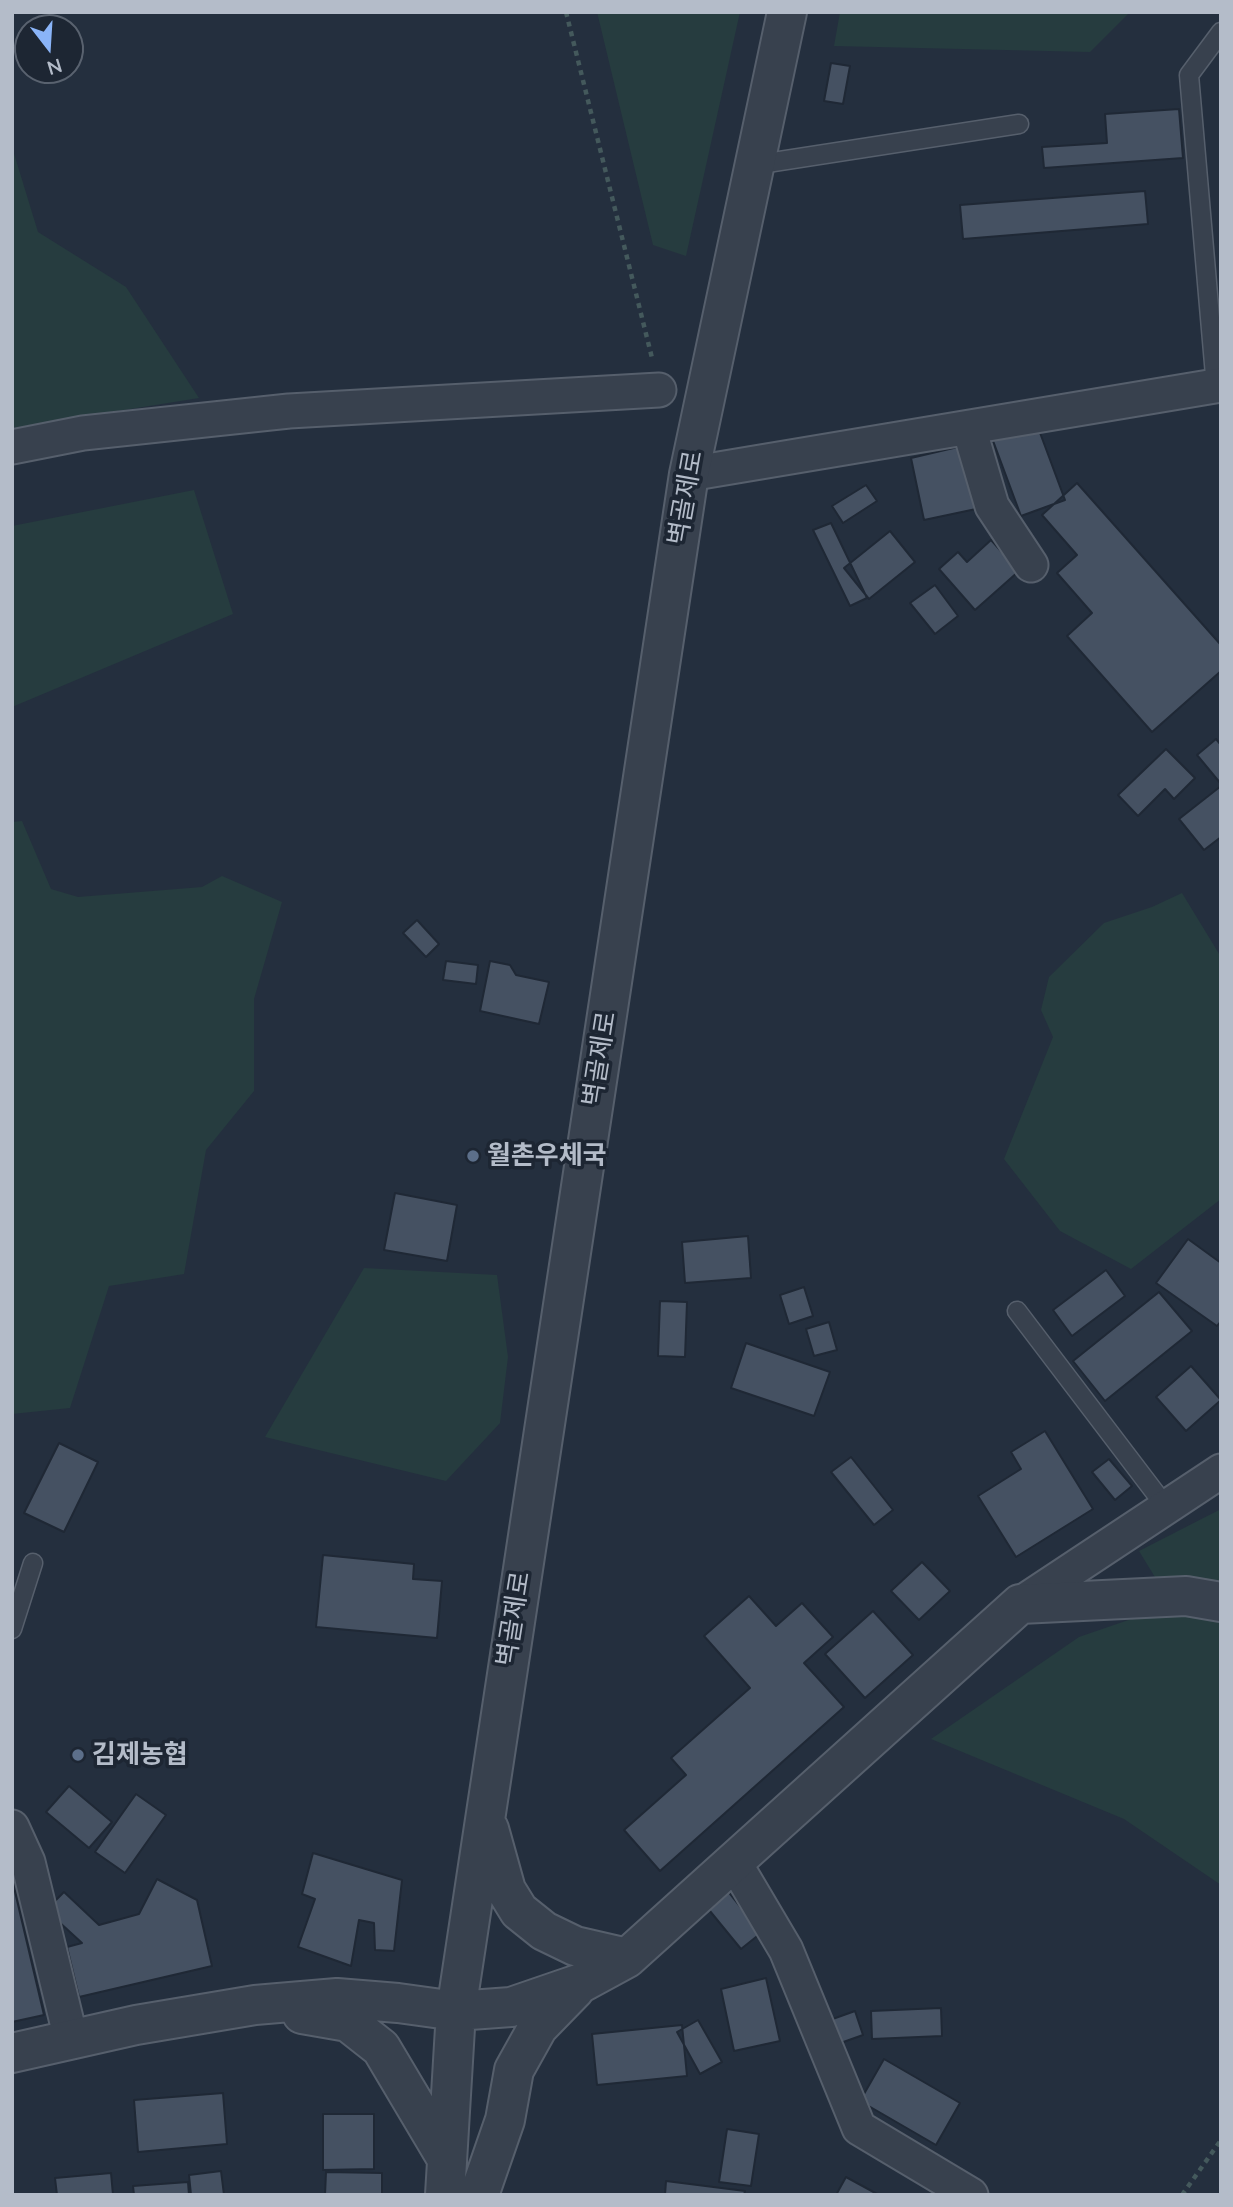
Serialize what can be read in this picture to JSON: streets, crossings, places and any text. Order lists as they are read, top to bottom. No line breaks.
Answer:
{"streets":{"street":["벽골제로"]},"places":["월촌우체국","김제농협"],"north":"bottom"}
